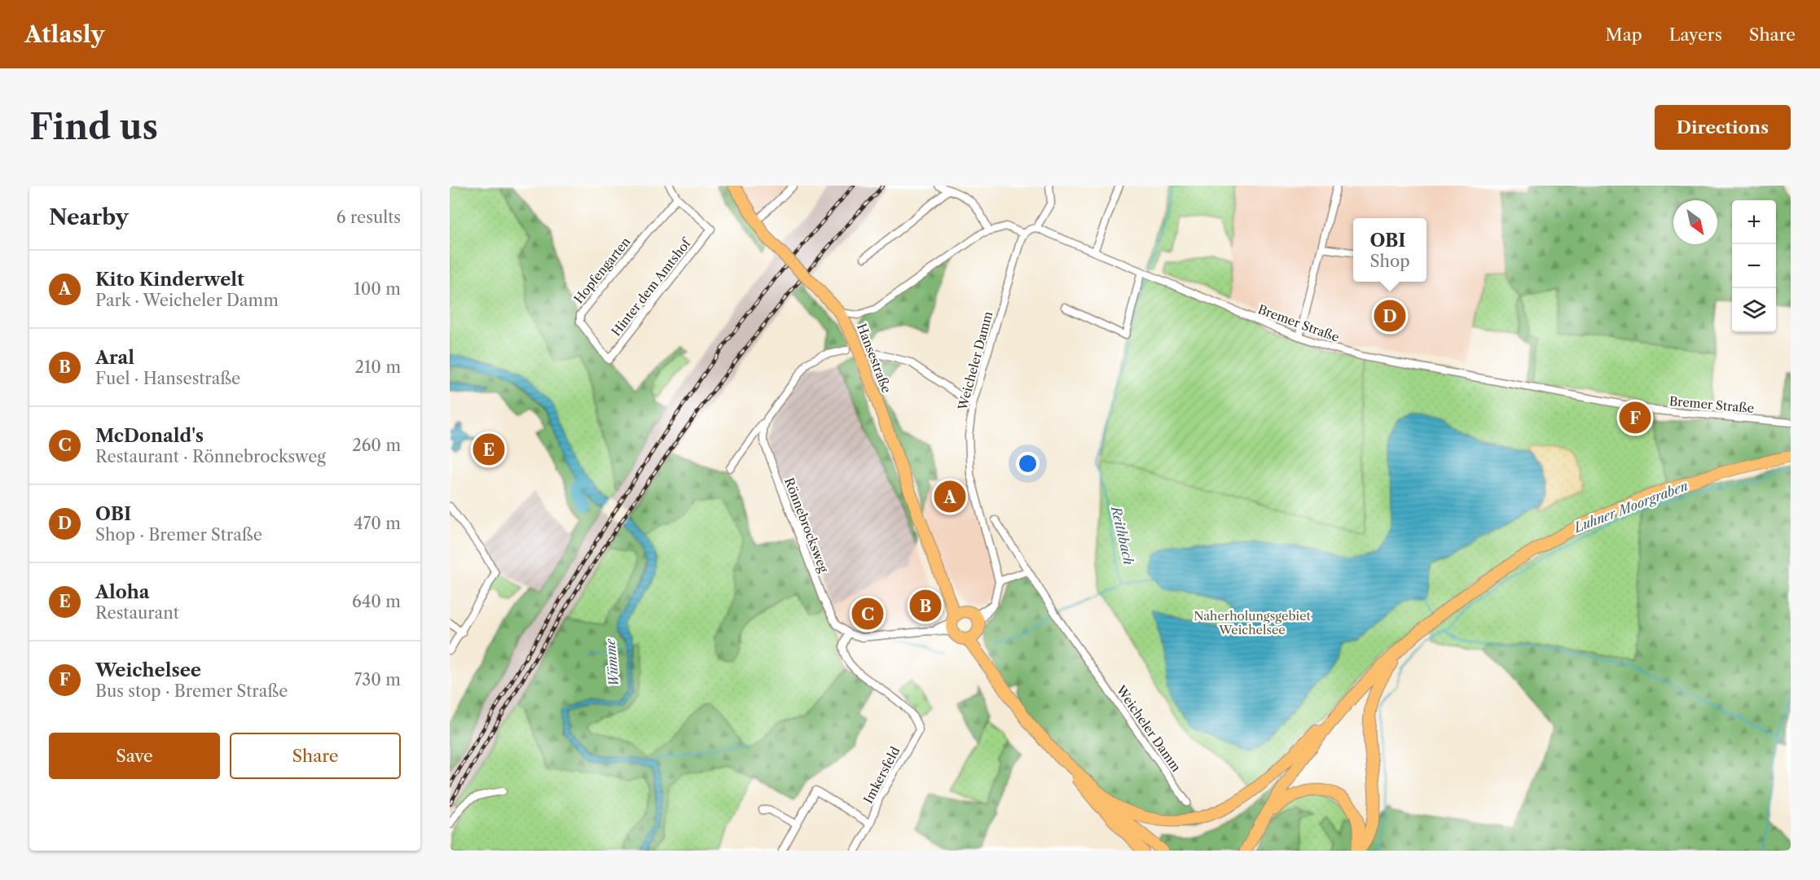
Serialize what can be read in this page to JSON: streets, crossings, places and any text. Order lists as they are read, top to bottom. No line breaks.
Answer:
{"streets":{"main road":["Hansestraße"],"street":["Hopfengarten","Hinter dem Amtshof","Bremer Straße","Weicheler Damm","Rönnebrocksweg","Imkersfeld"]},"crossings":[["Hopfengarten","Hinter dem Amtshof"],["Hansestraße","Weicheler Damm"],["Rönnebrocksweg","Imkersfeld"]],"water":["Luhner Moorgraben","Reithbach","Wümme"],"parks":["Naherholungsgebiet Weichelsee"],"north":"bottom right","page":{"header":"Atlasly","nav":["Map","Layers","Share"],"buttons":["Directions",["Save","Share"]],"title":"Find us","heading":["Nearby","6 results"],"map_buttons":["+","−"],"popup":["OBI","Shop"],"list":[{"mark":"A","name":"Kito Kinderwelt","note":"Park · Weicheler Damm","value":"100 m"},{"mark":"B","name":"Aral","note":"Fuel · Hansestraße","value":"210 m"},{"mark":"C","name":"McDonald's","note":"Restaurant · Rönnebrocksweg","value":"260 m"},{"mark":"D","name":"OBI","note":"Shop · Bremer Straße","value":"470 m"},{"mark":"E","name":"Aloha","note":"Restaurant","value":"640 m"},{"mark":"F","name":"Weichelsee","note":"Bus stop · Bremer Straße","value":"730 m"}],"pins":["D","F","E","A","B","C"]}}
